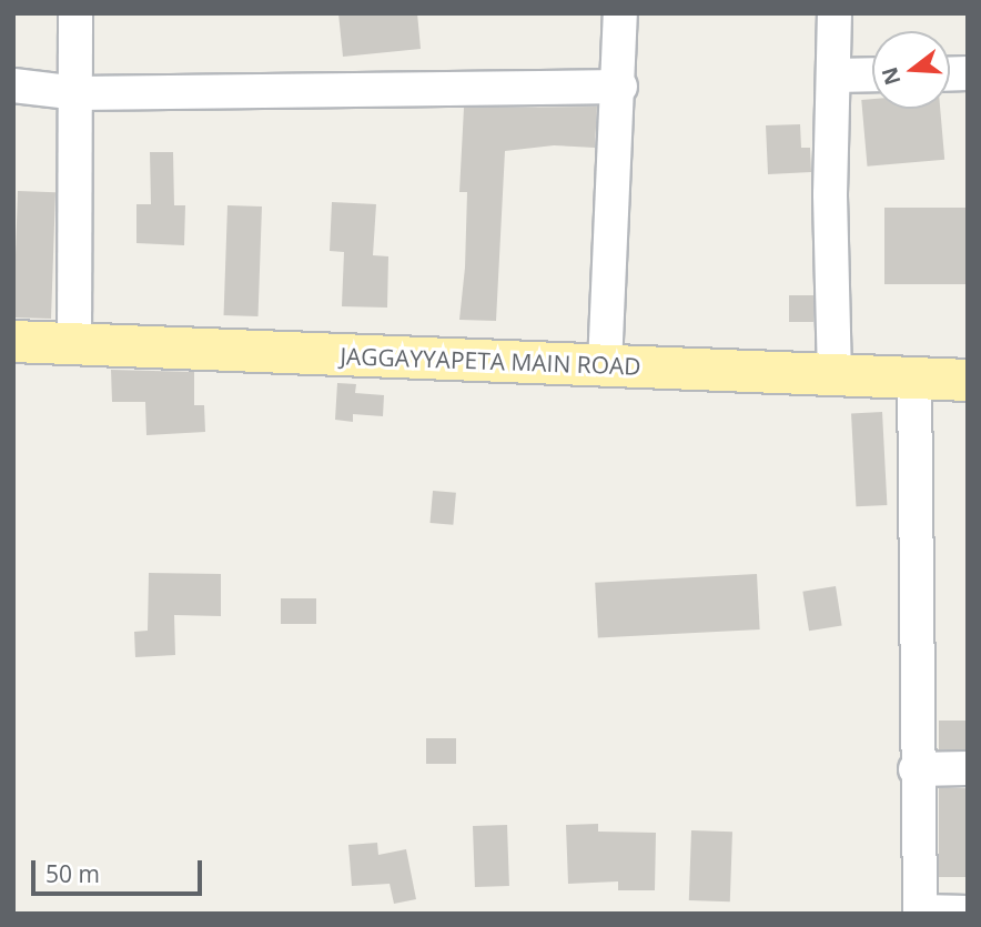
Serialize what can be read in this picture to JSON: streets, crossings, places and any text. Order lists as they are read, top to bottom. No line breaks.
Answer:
{"streets":{"main road":["JAGGAYYAPETA MAIN ROAD"]},"scale_bar":"50 m","north":"left"}
